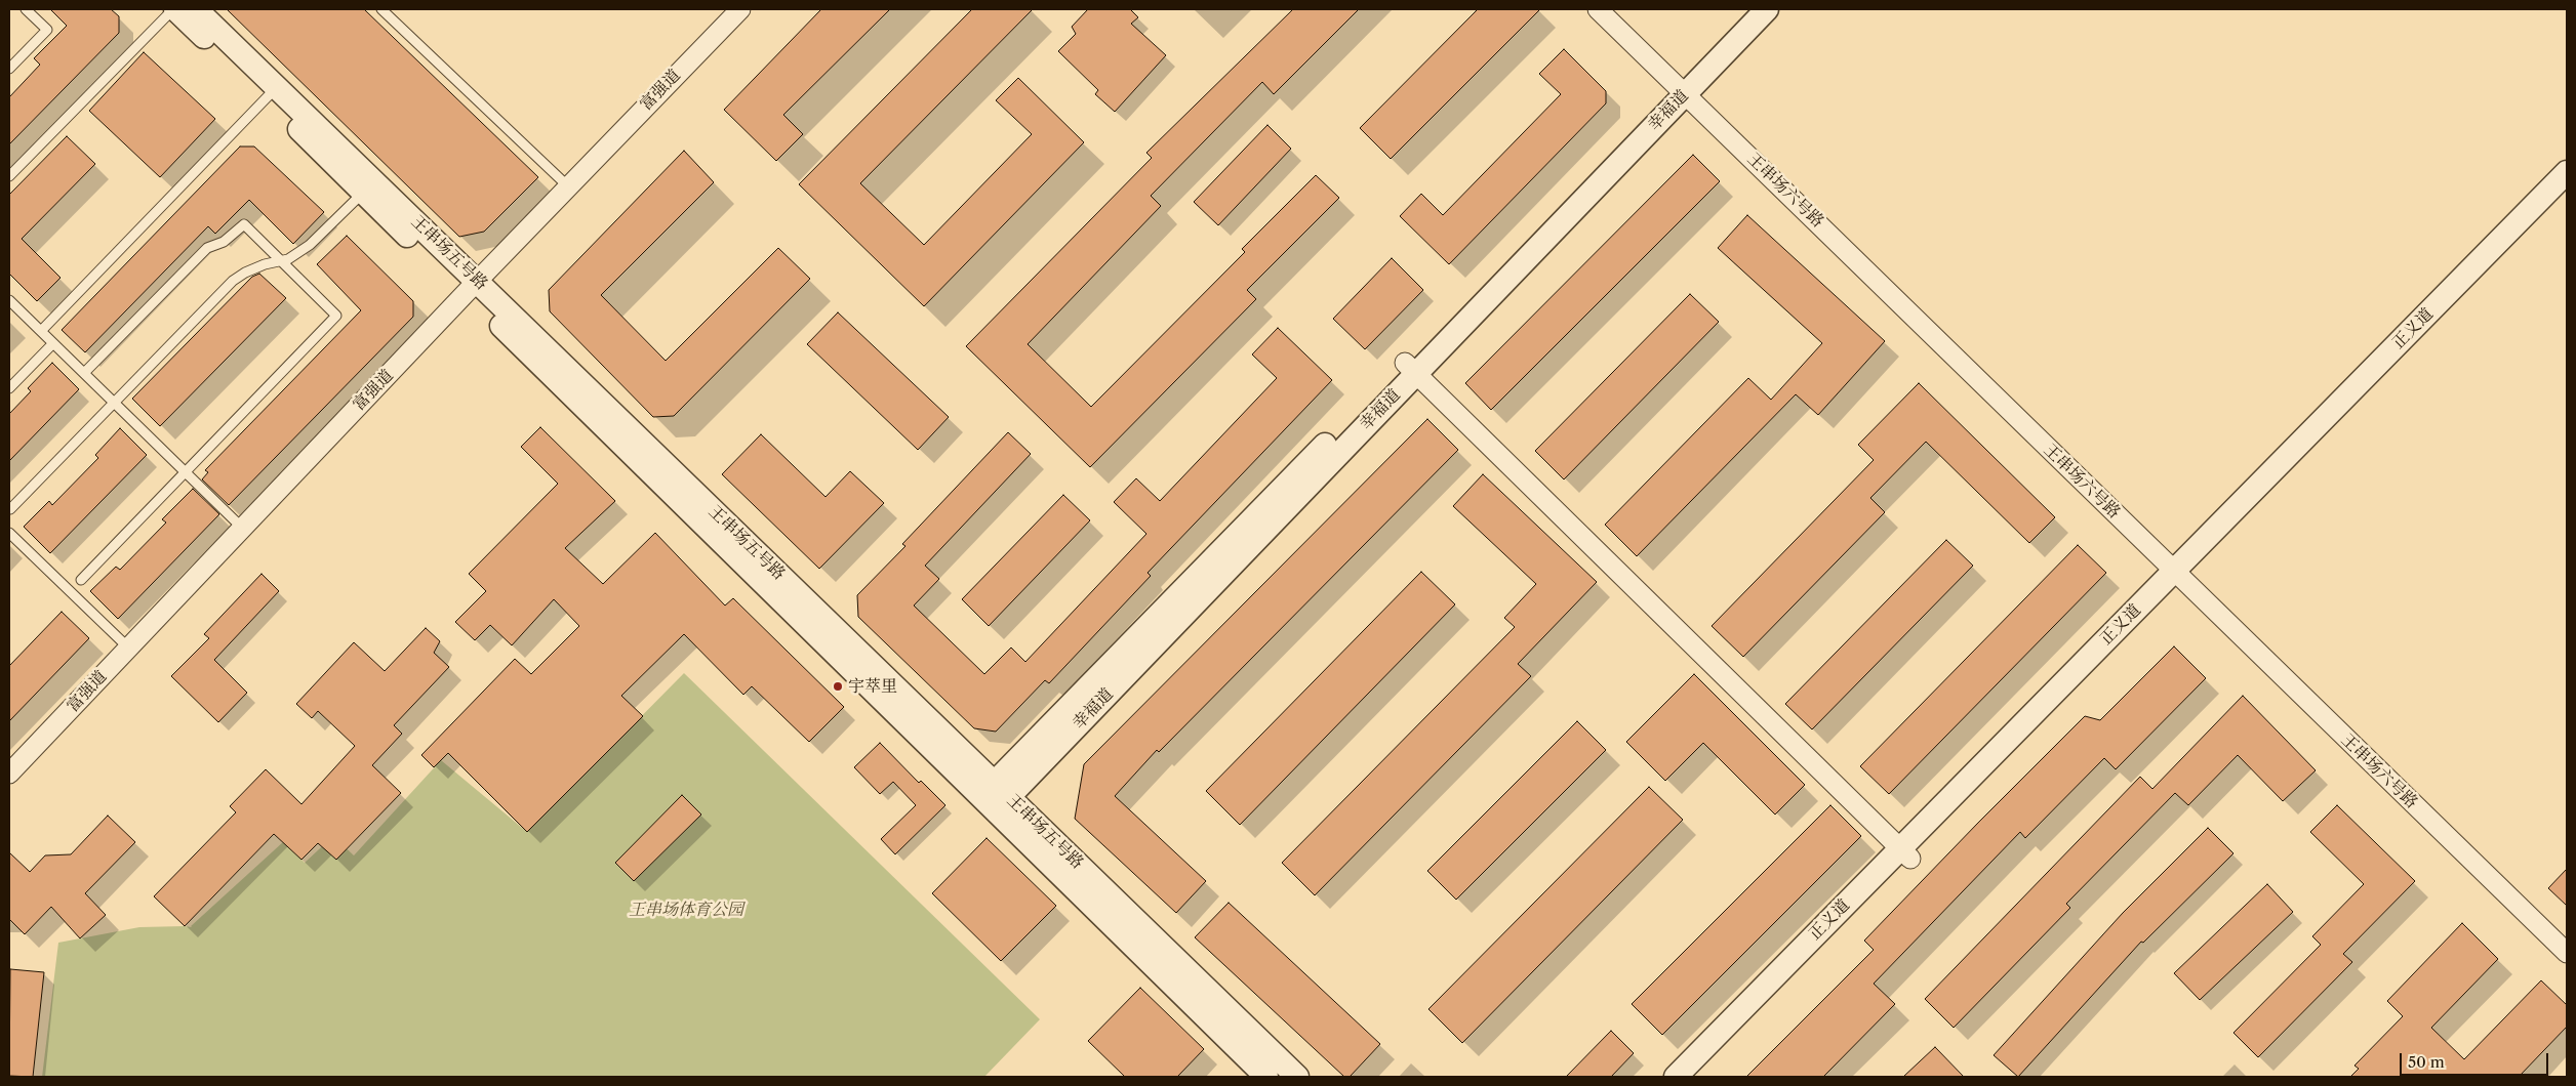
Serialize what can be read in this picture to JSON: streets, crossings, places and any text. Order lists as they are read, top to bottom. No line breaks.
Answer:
{"streets":{"street":["富强道","幸福道","王串场六号路","王串场五号路","正义道"]},"crossings":[["富强道","王串场五号路"],["幸福道","王串场六号路"],["幸福道","王串场五号路"],["王串场六号路","正义道"]],"parks":["王串场体育公园"],"places":["宇萃里"],"scale_bar":"50 m"}
